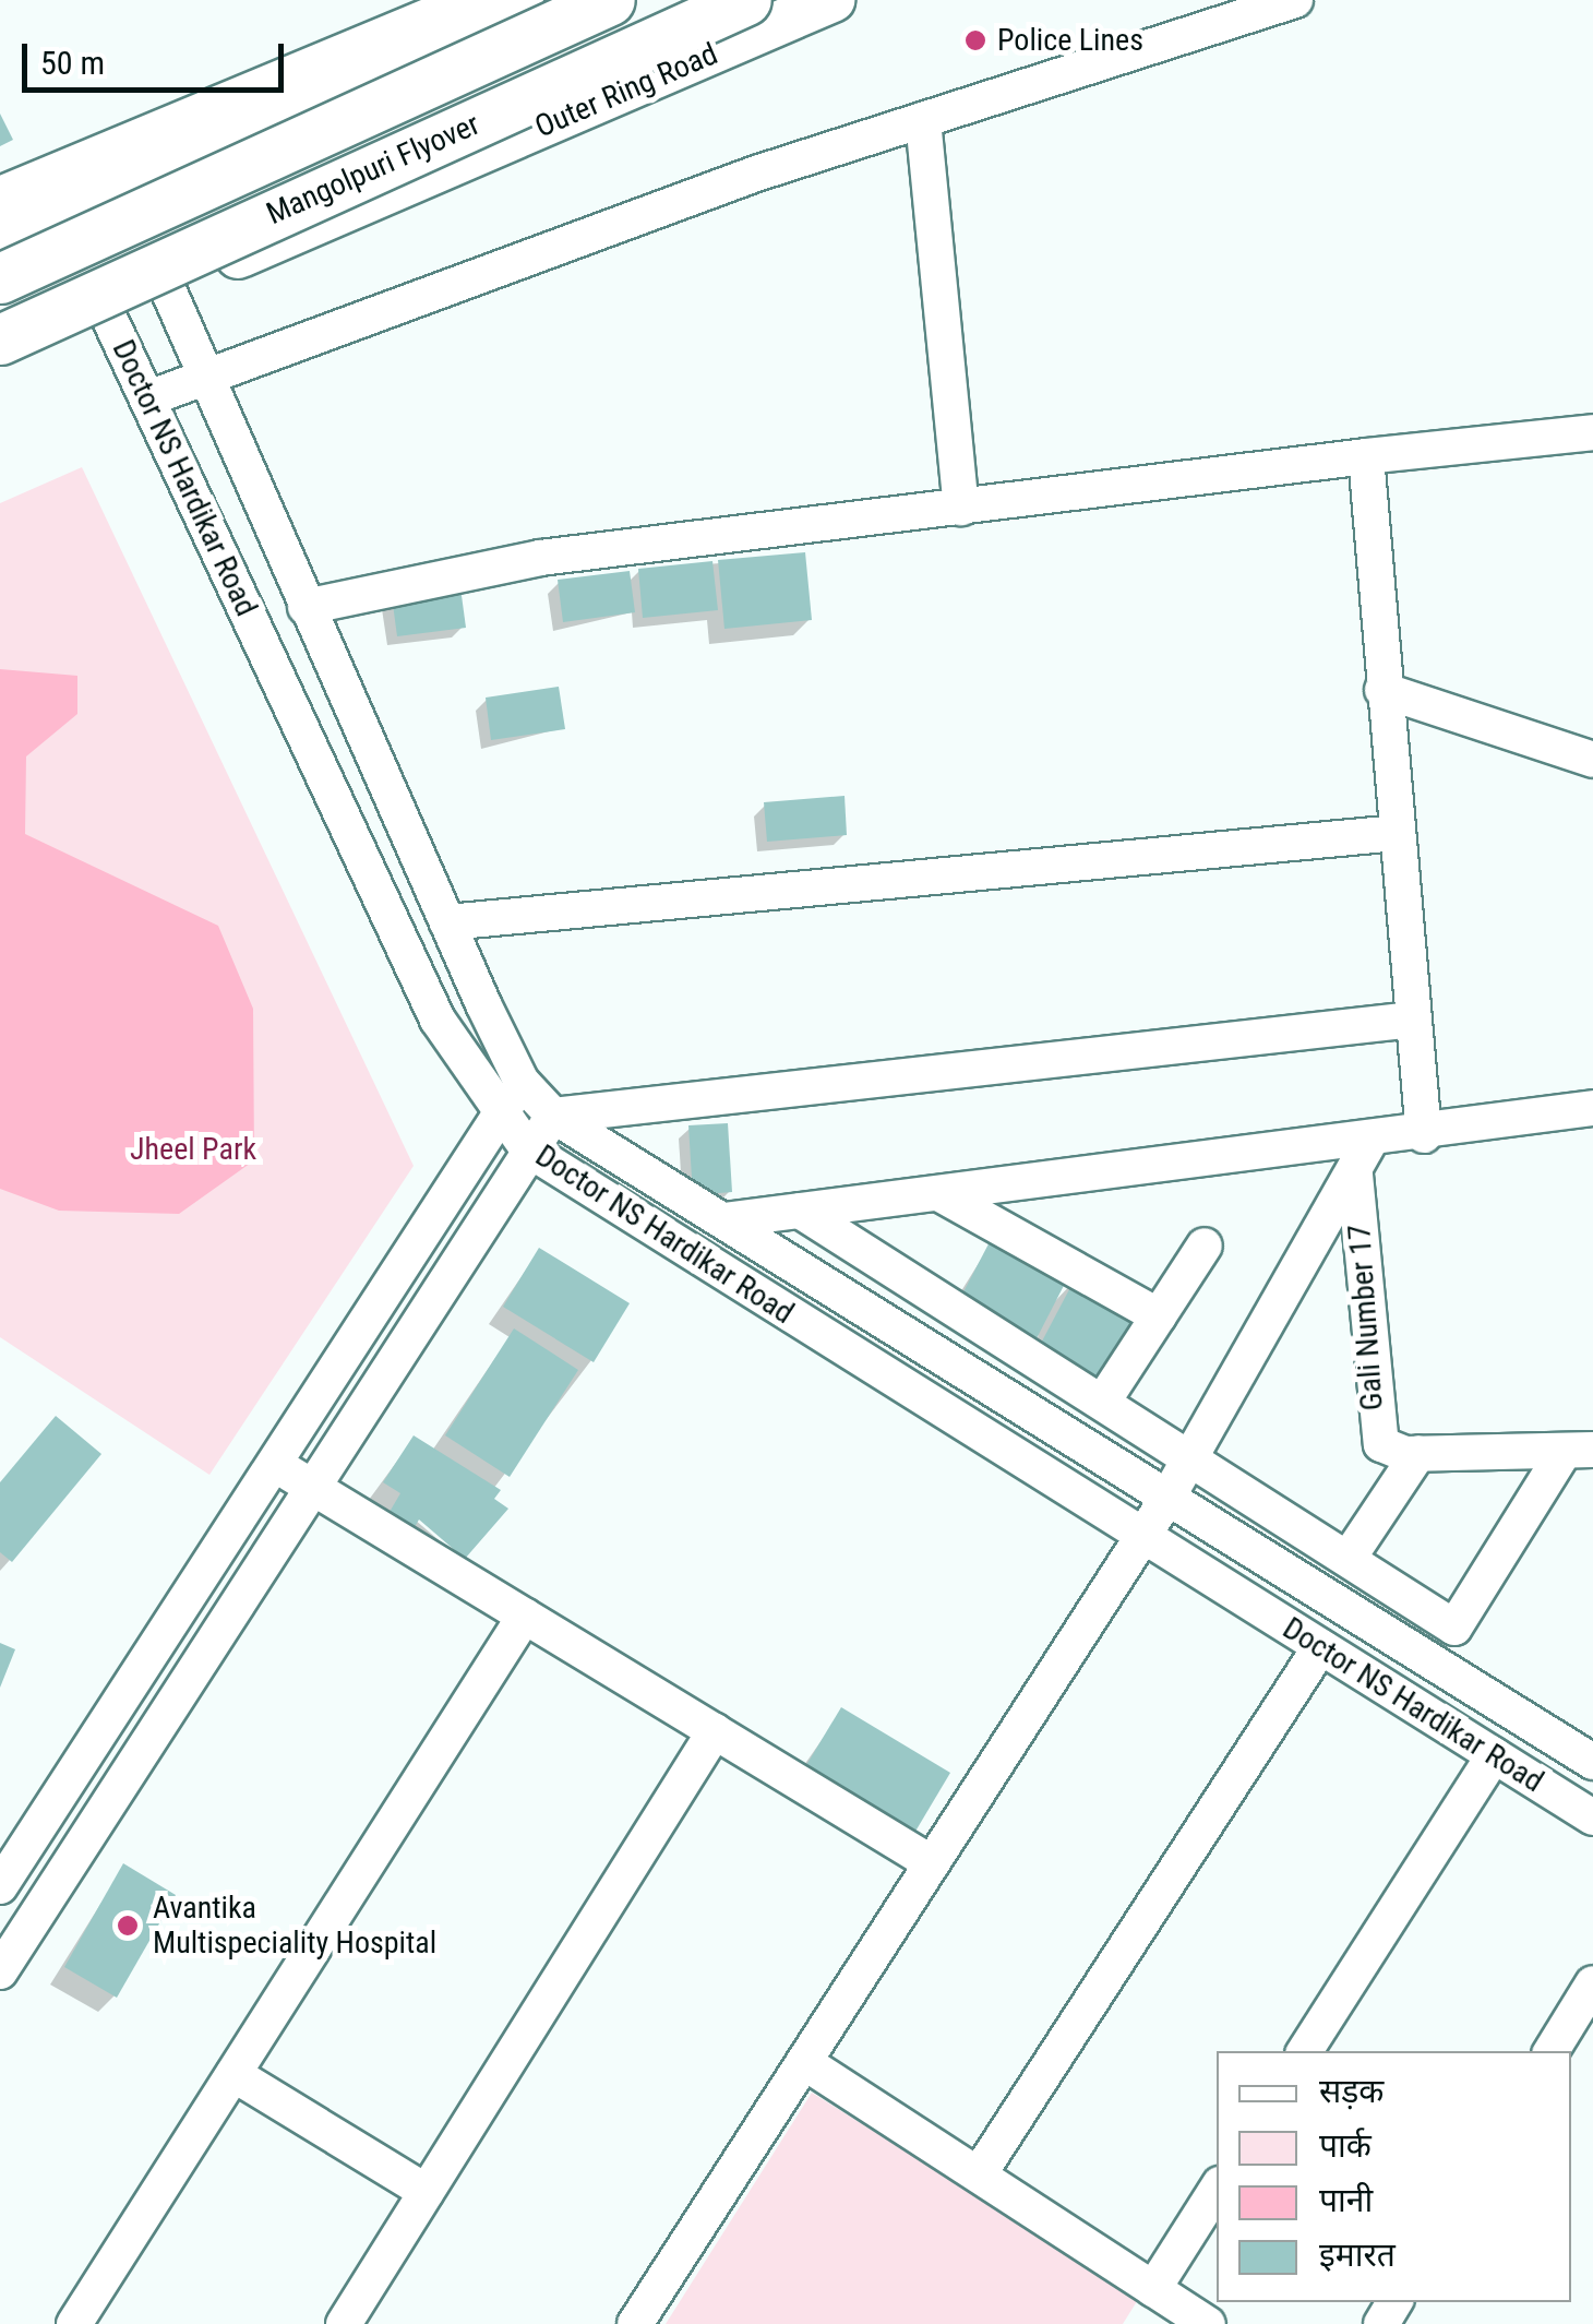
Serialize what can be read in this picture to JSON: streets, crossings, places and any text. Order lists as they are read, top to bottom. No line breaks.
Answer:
{"streets":{"highway":["Mangolpuri Flyover"],"main road":["Outer Ring Road"],"street":["Doctor NS Hardikar Road","Gali Number 17"]},"crossings":[["Outer Ring Road","Doctor NS Hardikar Road"]],"parks":["Jheel Park"],"places":["Police Lines","Avantika Multispeciality Hospital"],"legend":["सड़क","पार्क","पानी","इमारत"],"scale_bar":"50 m"}
